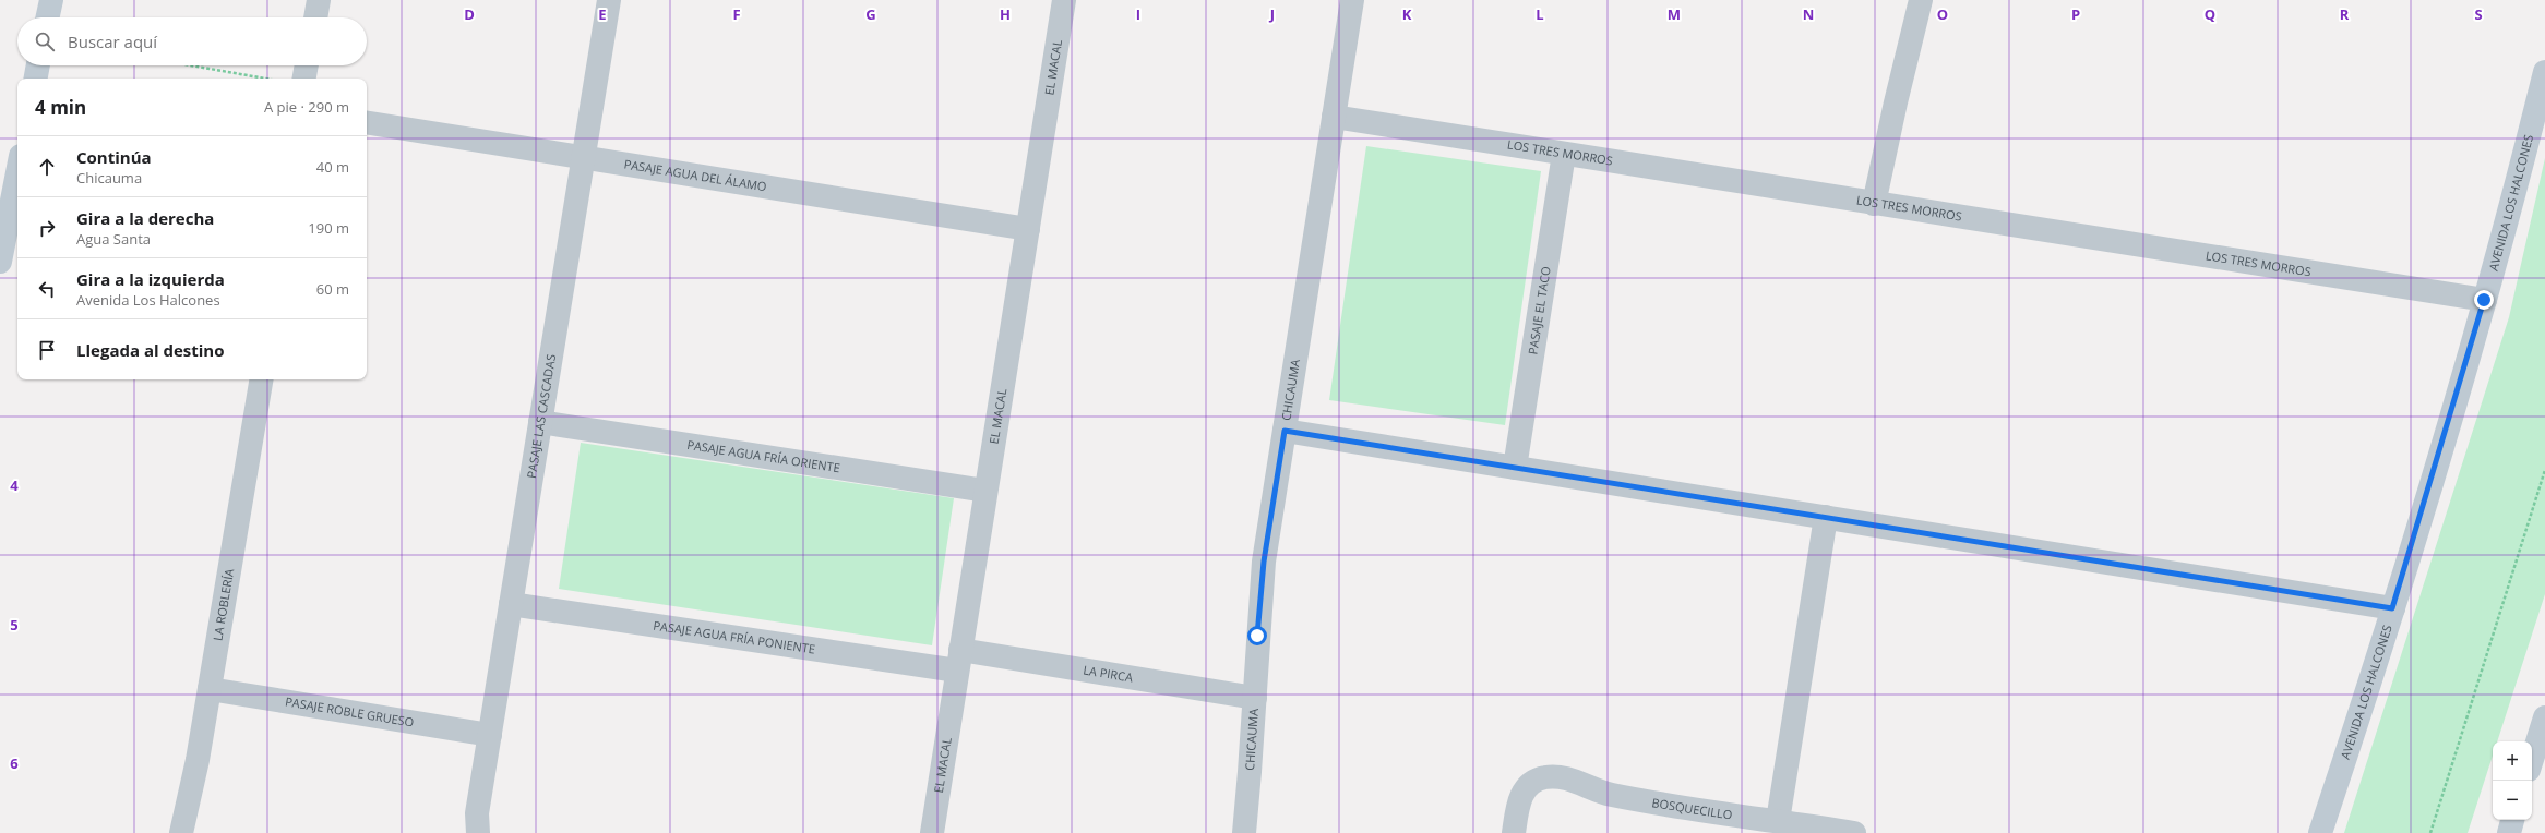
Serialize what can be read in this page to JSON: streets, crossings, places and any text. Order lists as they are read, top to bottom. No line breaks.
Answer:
{"streets":{"street":["EL MACAL","LOS TRES MORROS","PASAJE AGUA DEL ÁLAMO","AVENIDA LOS HALCONES","PASAJE EL TACO","CHICAUMA","PASAJE LAS CASCADAS","PASAJE AGUA FRÍA ORIENTE","LA ROBLERÍA","PASAJE AGUA FRÍA PONIENTE","LA PIRCA","PASAJE ROBLE GRUESO","BOSQUECILLO"]},"crossings":[["EL MACAL","PASAJE AGUA DEL ÁLAMO"],["EL MACAL","PASAJE AGUA FRÍA ORIENTE"],["EL MACAL","PASAJE AGUA FRÍA PONIENTE"],["EL MACAL","LA PIRCA"],["LOS TRES MORROS","AVENIDA LOS HALCONES"],["LOS TRES MORROS","PASAJE EL TACO"],["LOS TRES MORROS","CHICAUMA"],["PASAJE AGUA DEL ÁLAMO","PASAJE LAS CASCADAS"],["CHICAUMA","LA PIRCA"],["PASAJE LAS CASCADAS","PASAJE AGUA FRÍA ORIENTE"],["PASAJE LAS CASCADAS","PASAJE AGUA FRÍA PONIENTE"],["PASAJE LAS CASCADAS","PASAJE ROBLE GRUESO"],["LA ROBLERÍA","PASAJE ROBLE GRUESO"],["PASAJE AGUA FRÍA PONIENTE","LA PIRCA"]],"page":{"search":"Buscar aquí","heading":["4 min","A pie · 290 m"],"list":[["Continúa","Chicauma","40 m"],["Gira a la derecha","Agua Santa","190 m"],["Gira a la izquierda","Avenida Los Halcones","60 m"],"Llegada al destino"],"map_buttons":["+","−"]},"grid":{"columns":["D","E","F","G","H","I","J","K","L","M","N","O","P","Q","R","S"],"rows":["4","5","6"]}}
